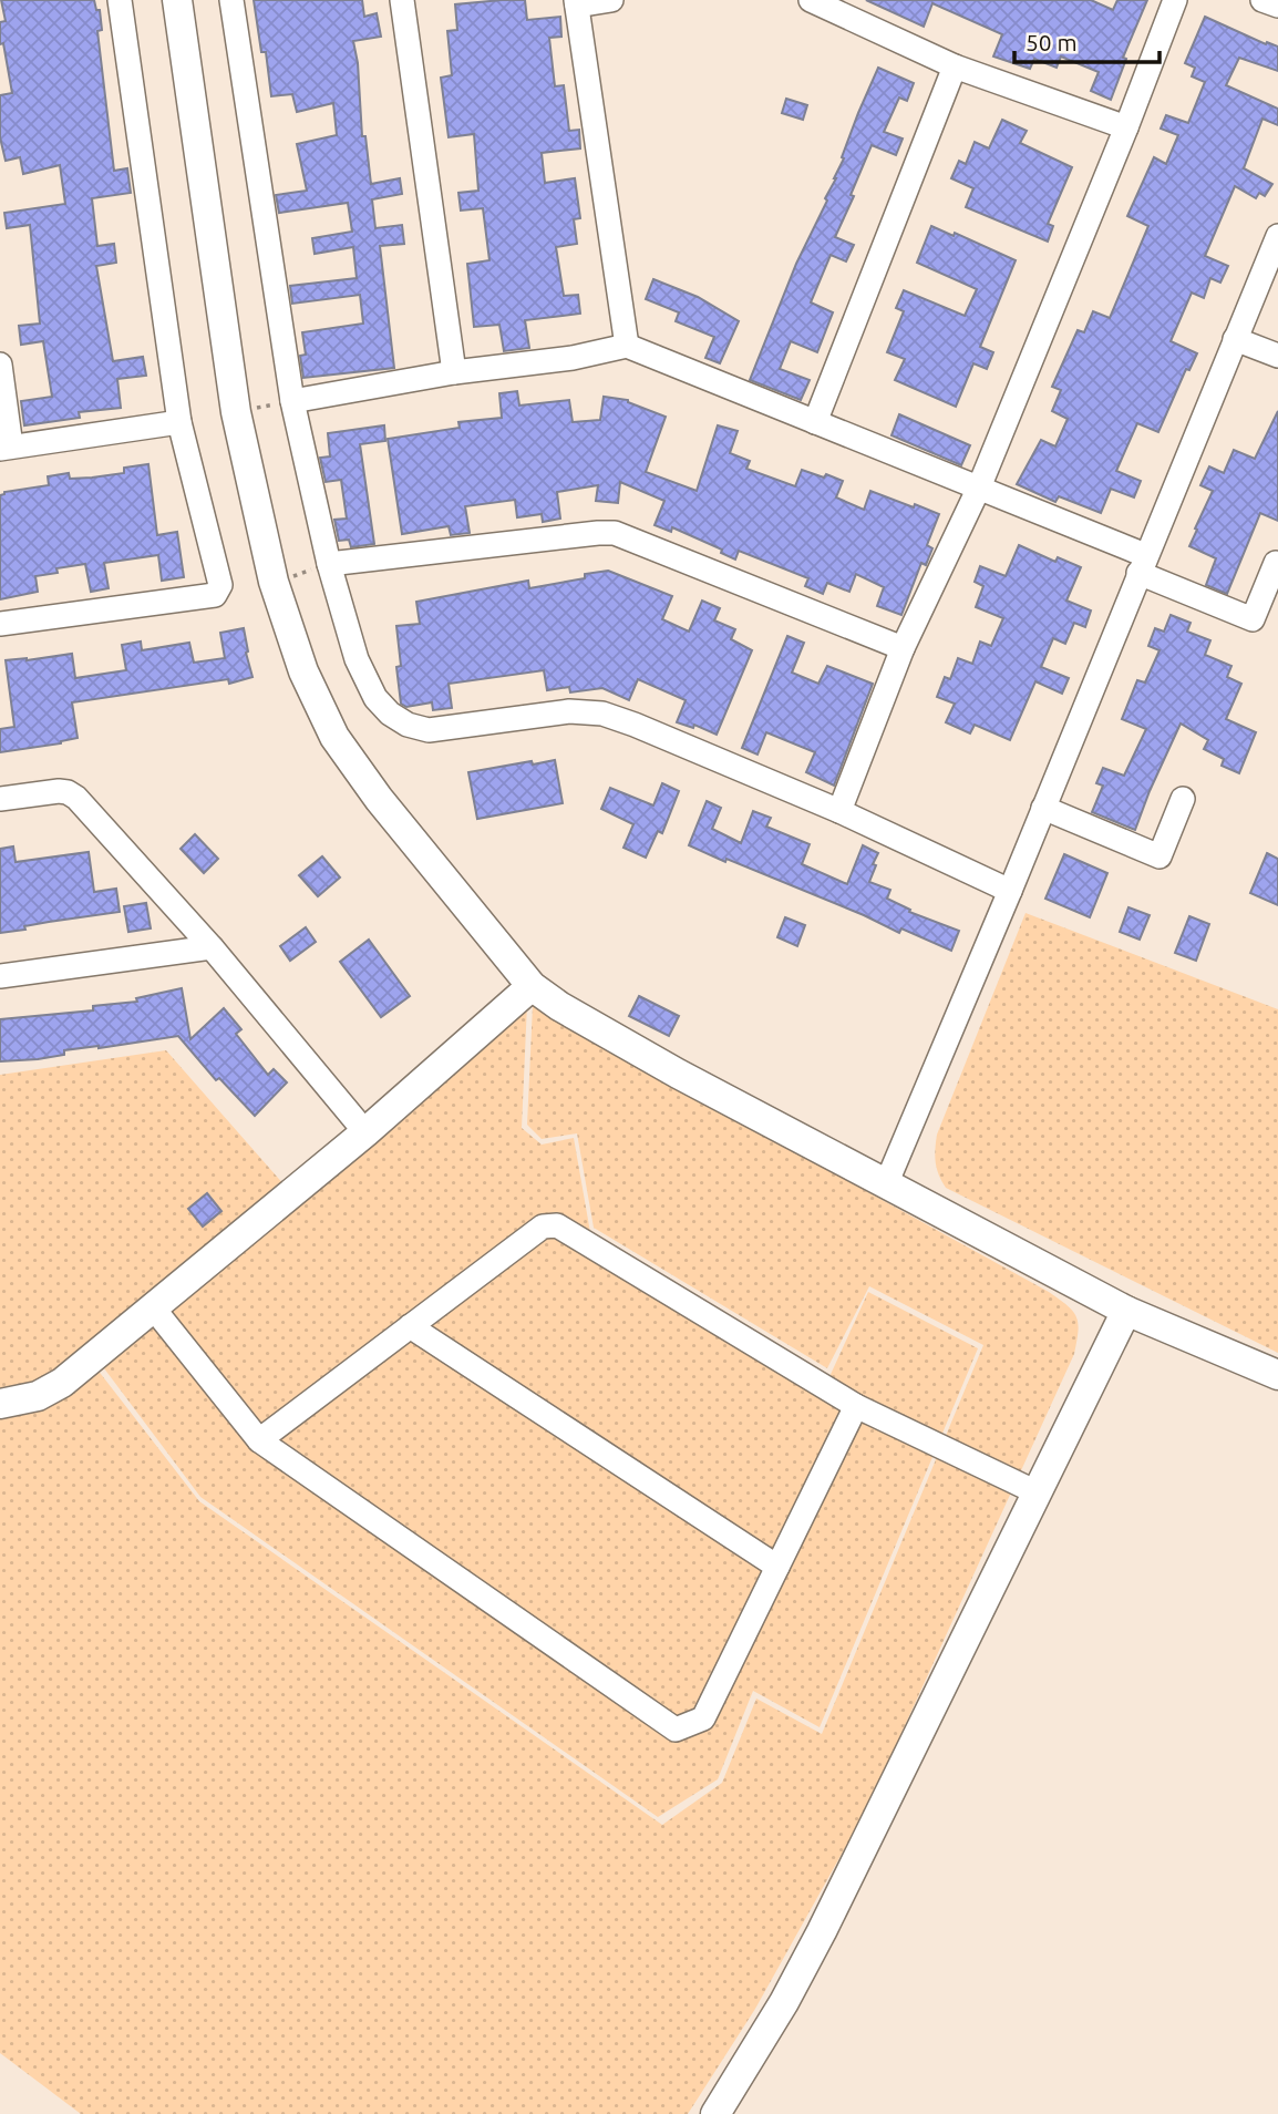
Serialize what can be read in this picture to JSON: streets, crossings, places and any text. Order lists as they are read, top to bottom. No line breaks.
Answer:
{"scale_bar":"50 m"}
